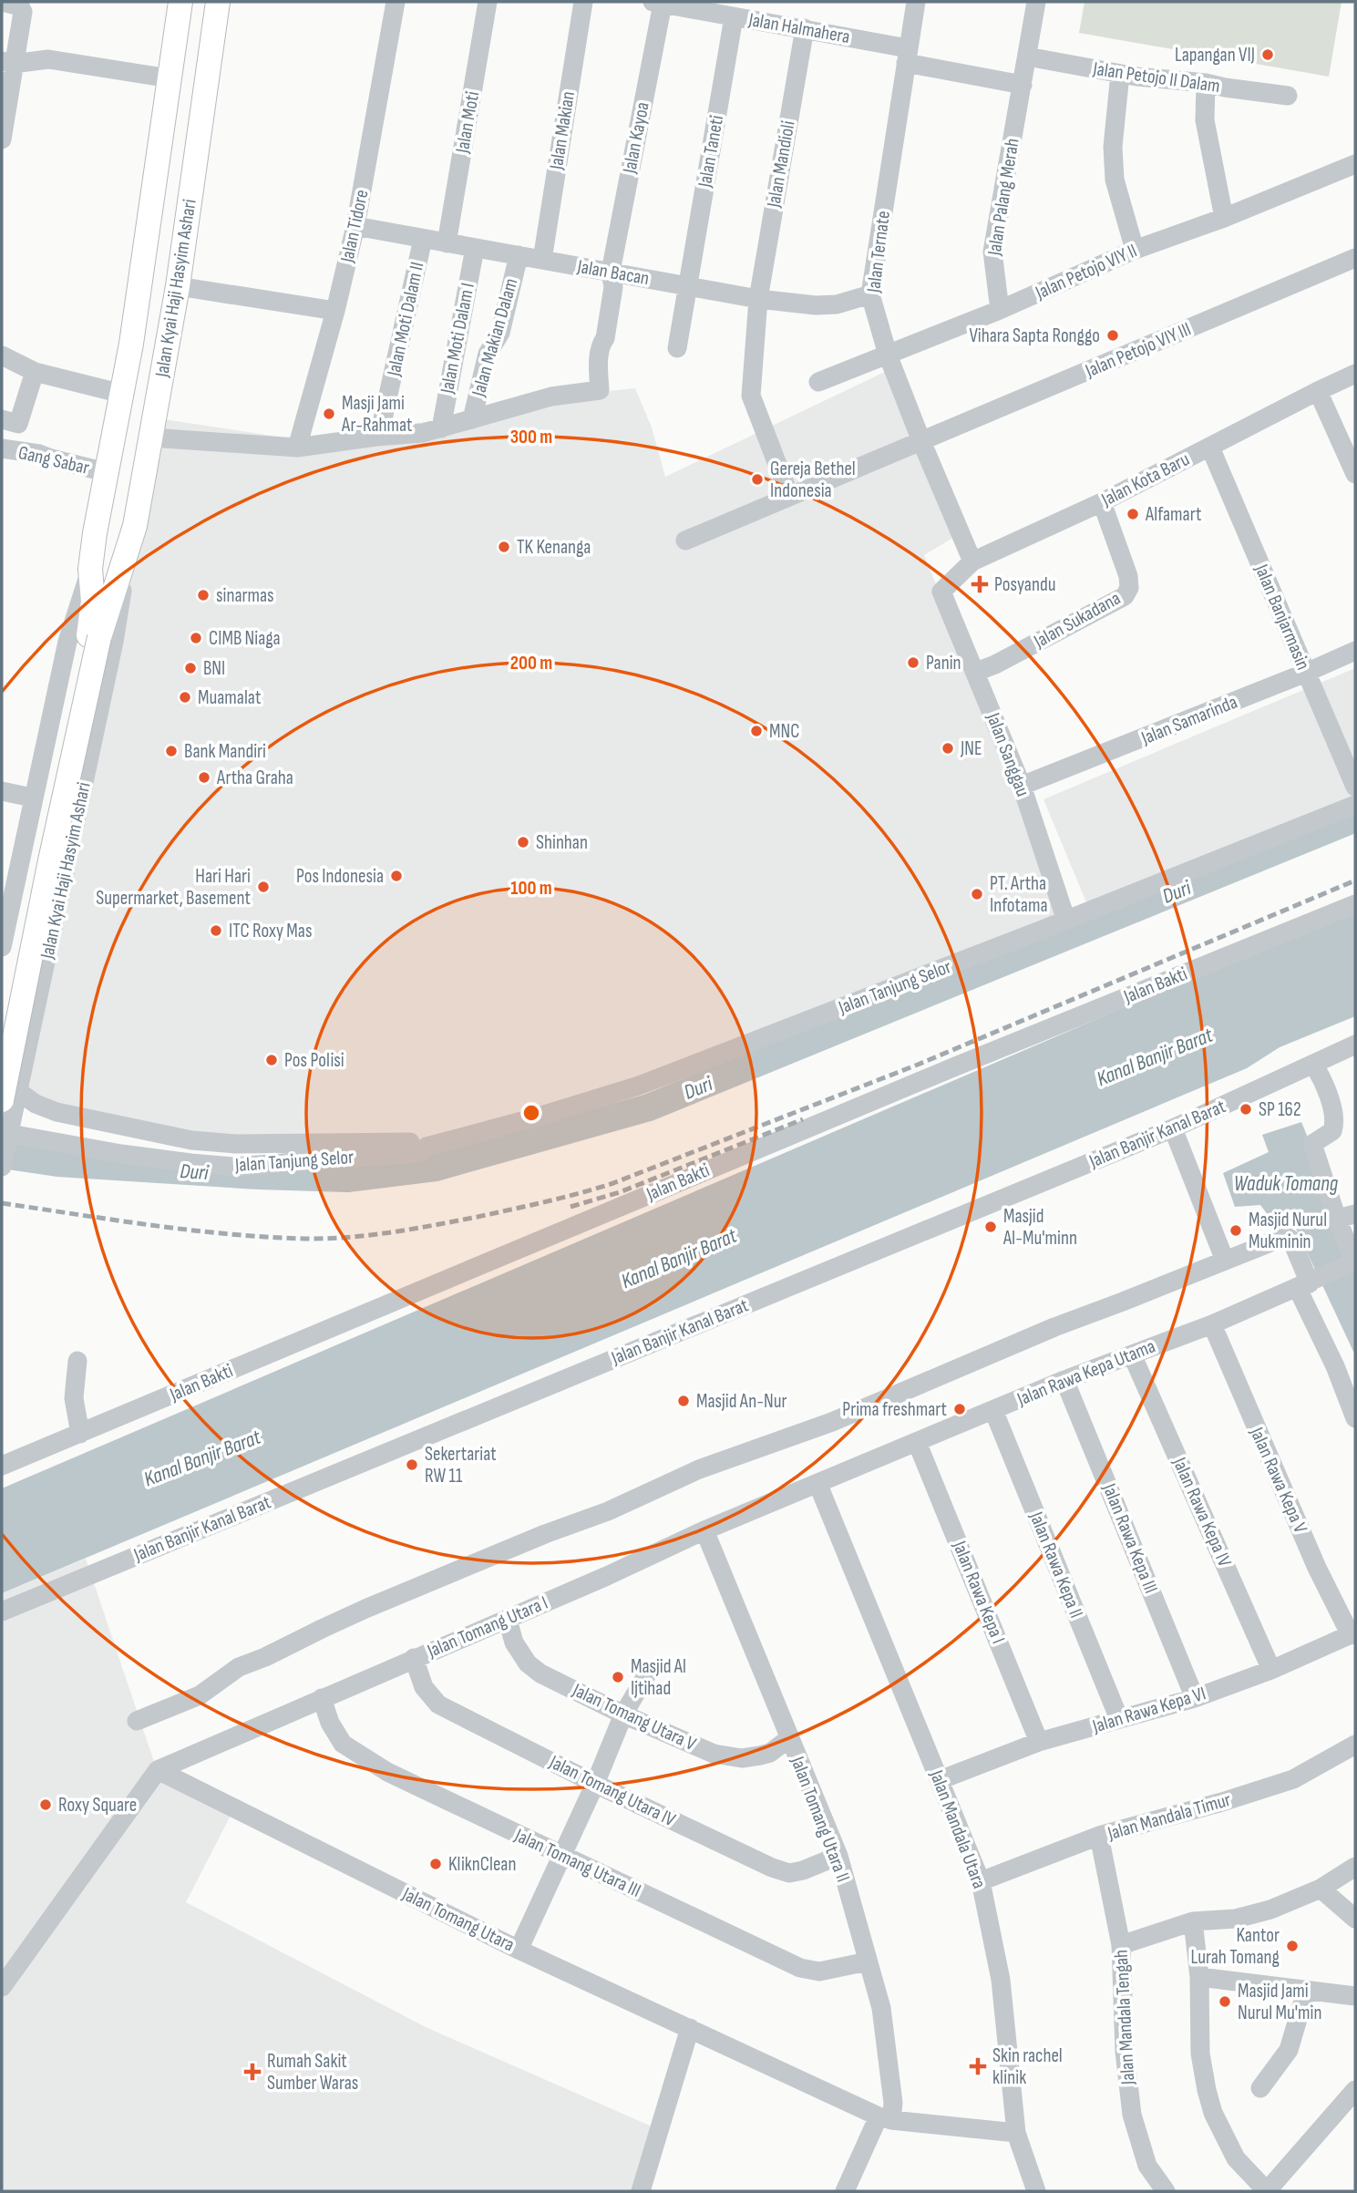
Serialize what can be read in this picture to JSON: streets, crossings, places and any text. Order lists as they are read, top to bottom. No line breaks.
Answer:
{"streets":{"main road":["Jalan Kyai Haji Hasyim Ashari"],"street":["Jalan Halmahera","Jalan Petojo II Dalam","Jalan Moti","Jalan Makian","Jalan Kayoa","Jalan Taneti","Jalan Mandioli","Jalan Palang Merah","Jalan Tidore","Jalan Ternate","Jalan Petojo VIY II","Jalan Bacan","Jalan Moti Dalam II","Jalan Makian Dalam","Jalan Moti Dalam I","Jalan Petojo VIY III","Gang Sabar","Jalan Kota Baru","Jalan Banjarmasin","Jalan Sukadana","Jalan Samarinda","Jalan Sanggau","Jalan Bakti","Jalan Tanjung Selor","Jalan Banjir Kanal Barat","Jalan Rawa Kepa Utama","Jalan Rawa Kepa V","Jalan Rawa Kepa IV","Jalan Rawa Kepa III","Jalan Rawa Kepa II","Jalan Rawa Kepa I","Jalan Tomang Utara I","Jalan Rawa Kepa VI","Jalan Tomang Utara V","Jalan Tomang Utara IV","Jalan Mandala Timur","Jalan Tomang Utara II","Jalan Mandala Utara","Jalan Tomang Utara III","Jalan Tomang Utara","Jalan Mandala Tengah"]},"crossings":[["Jalan Halmahera","Jalan Kayoa"],["Jalan Halmahera","Jalan Taneti"],["Jalan Halmahera","Jalan Mandioli"],["Jalan Halmahera","Jalan Ternate"],["Jalan Petojo II Dalam","Jalan Palang Merah"],["Jalan Moti","Jalan Bacan"],["Jalan Makian","Jalan Bacan"],["Jalan Kayoa","Jalan Bacan"],["Jalan Kayoa","Jalan Makian Dalam"],["Jalan Taneti","Jalan Bacan"],["Jalan Mandioli","Jalan Bacan"],["Jalan Palang Merah","Jalan Petojo VIY II"],["Jalan Tidore","Jalan Bacan"],["Jalan Ternate","Jalan Petojo VIY II"],["Jalan Ternate","Jalan Bacan"],["Jalan Ternate","Jalan Petojo VIY III"],["Jalan Ternate","Jalan Kota Baru"],["Jalan Bacan","Jalan Moti Dalam II"],["Jalan Bacan","Jalan Makian Dalam"],["Jalan Bacan","Jalan Moti Dalam I"],["Jalan Kyai Haji Hasyim Ashari","Gang Sabar"],["Jalan Kyai Haji Hasyim Ashari","Jalan Tanjung Selor"],["Jalan Kota Baru","Jalan Banjarmasin"],["Jalan Kota Baru","Jalan Sukadana"],["Jalan Kota Baru","Jalan Sanggau"],["Jalan Banjarmasin","Jalan Samarinda"],["Jalan Sukadana","Jalan Sanggau"],["Jalan Samarinda","Jalan Sanggau"],["Jalan Sanggau","Jalan Tanjung Selor"],["Jalan Rawa Kepa Utama","Jalan Rawa Kepa V"],["Jalan Rawa Kepa Utama","Jalan Rawa Kepa IV"],["Jalan Rawa Kepa Utama","Jalan Rawa Kepa III"],["Jalan Rawa Kepa Utama","Jalan Rawa Kepa II"],["Jalan Rawa Kepa Utama","Jalan Rawa Kepa I"],["Jalan Rawa Kepa Utama","Jalan Tomang Utara I"],["Jalan Rawa Kepa Utama","Jalan Mandala Utara"],["Jalan Rawa Kepa V","Jalan Rawa Kepa VI"],["Jalan Rawa Kepa IV","Jalan Rawa Kepa VI"],["Jalan Rawa Kepa III","Jalan Rawa Kepa VI"],["Jalan Rawa Kepa II","Jalan Rawa Kepa VI"],["Jalan Rawa Kepa I","Jalan Rawa Kepa VI"],["Jalan Tomang Utara I","Jalan Tomang Utara V"],["Jalan Tomang Utara I","Jalan Tomang Utara IV"],["Jalan Tomang Utara I","Jalan Tomang Utara II"],["Jalan Tomang Utara I","Jalan Mandala Utara"],["Jalan Tomang Utara I","Jalan Tomang Utara III"],["Jalan Tomang Utara I","Jalan Tomang Utara"],["Jalan Rawa Kepa VI","Jalan Mandala Utara"],["Jalan Tomang Utara V","Jalan Tomang Utara II"],["Jalan Tomang Utara IV","Jalan Tomang Utara II"],["Jalan Mandala Timur","Jalan Mandala Utara"],["Jalan Mandala Timur","Jalan Mandala Tengah"],["Jalan Tomang Utara II","Jalan Tomang Utara III"],["Jalan Tomang Utara II","Jalan Tomang Utara"],["Jalan Mandala Utara","Jalan Tomang Utara"]],"water":["Duri","Kanal Banjir Barat","Waduk Tomang"],"places":{"other":["Lapangan VIJ","Vihara Sapta Ronggo","Masji Jami Ar-Rahmat","Gereja Bethel Indonesia","Alfamart","TK Kenanga","sinarmas","CIMB Niaga","Panin","BNI","Muamalat","MNC","JNE","Bank Mandiri","Artha Graha","Shinhan","Pos Indonesia","Hari Hari Supermarket, Basement","PT. Artha Infotama","ITC Roxy Mas","Pos Polisi","SP 162","Masjid AI-Mu'minn","Masjid Nurul Mukminin","Masjid An-Nur","Prima freshmart","Sekertariat RW 11","Masjid Al Ijtihad","Roxy Square","KliknClean","Kantor Lurah Tomang","Masjid Jami Nurul Mu'min"],"health":["Posyandu","Skin rachel klinik","Rumah Sakit Sumber Waras"]},"rings":["300 m","200 m","100 m"]}
